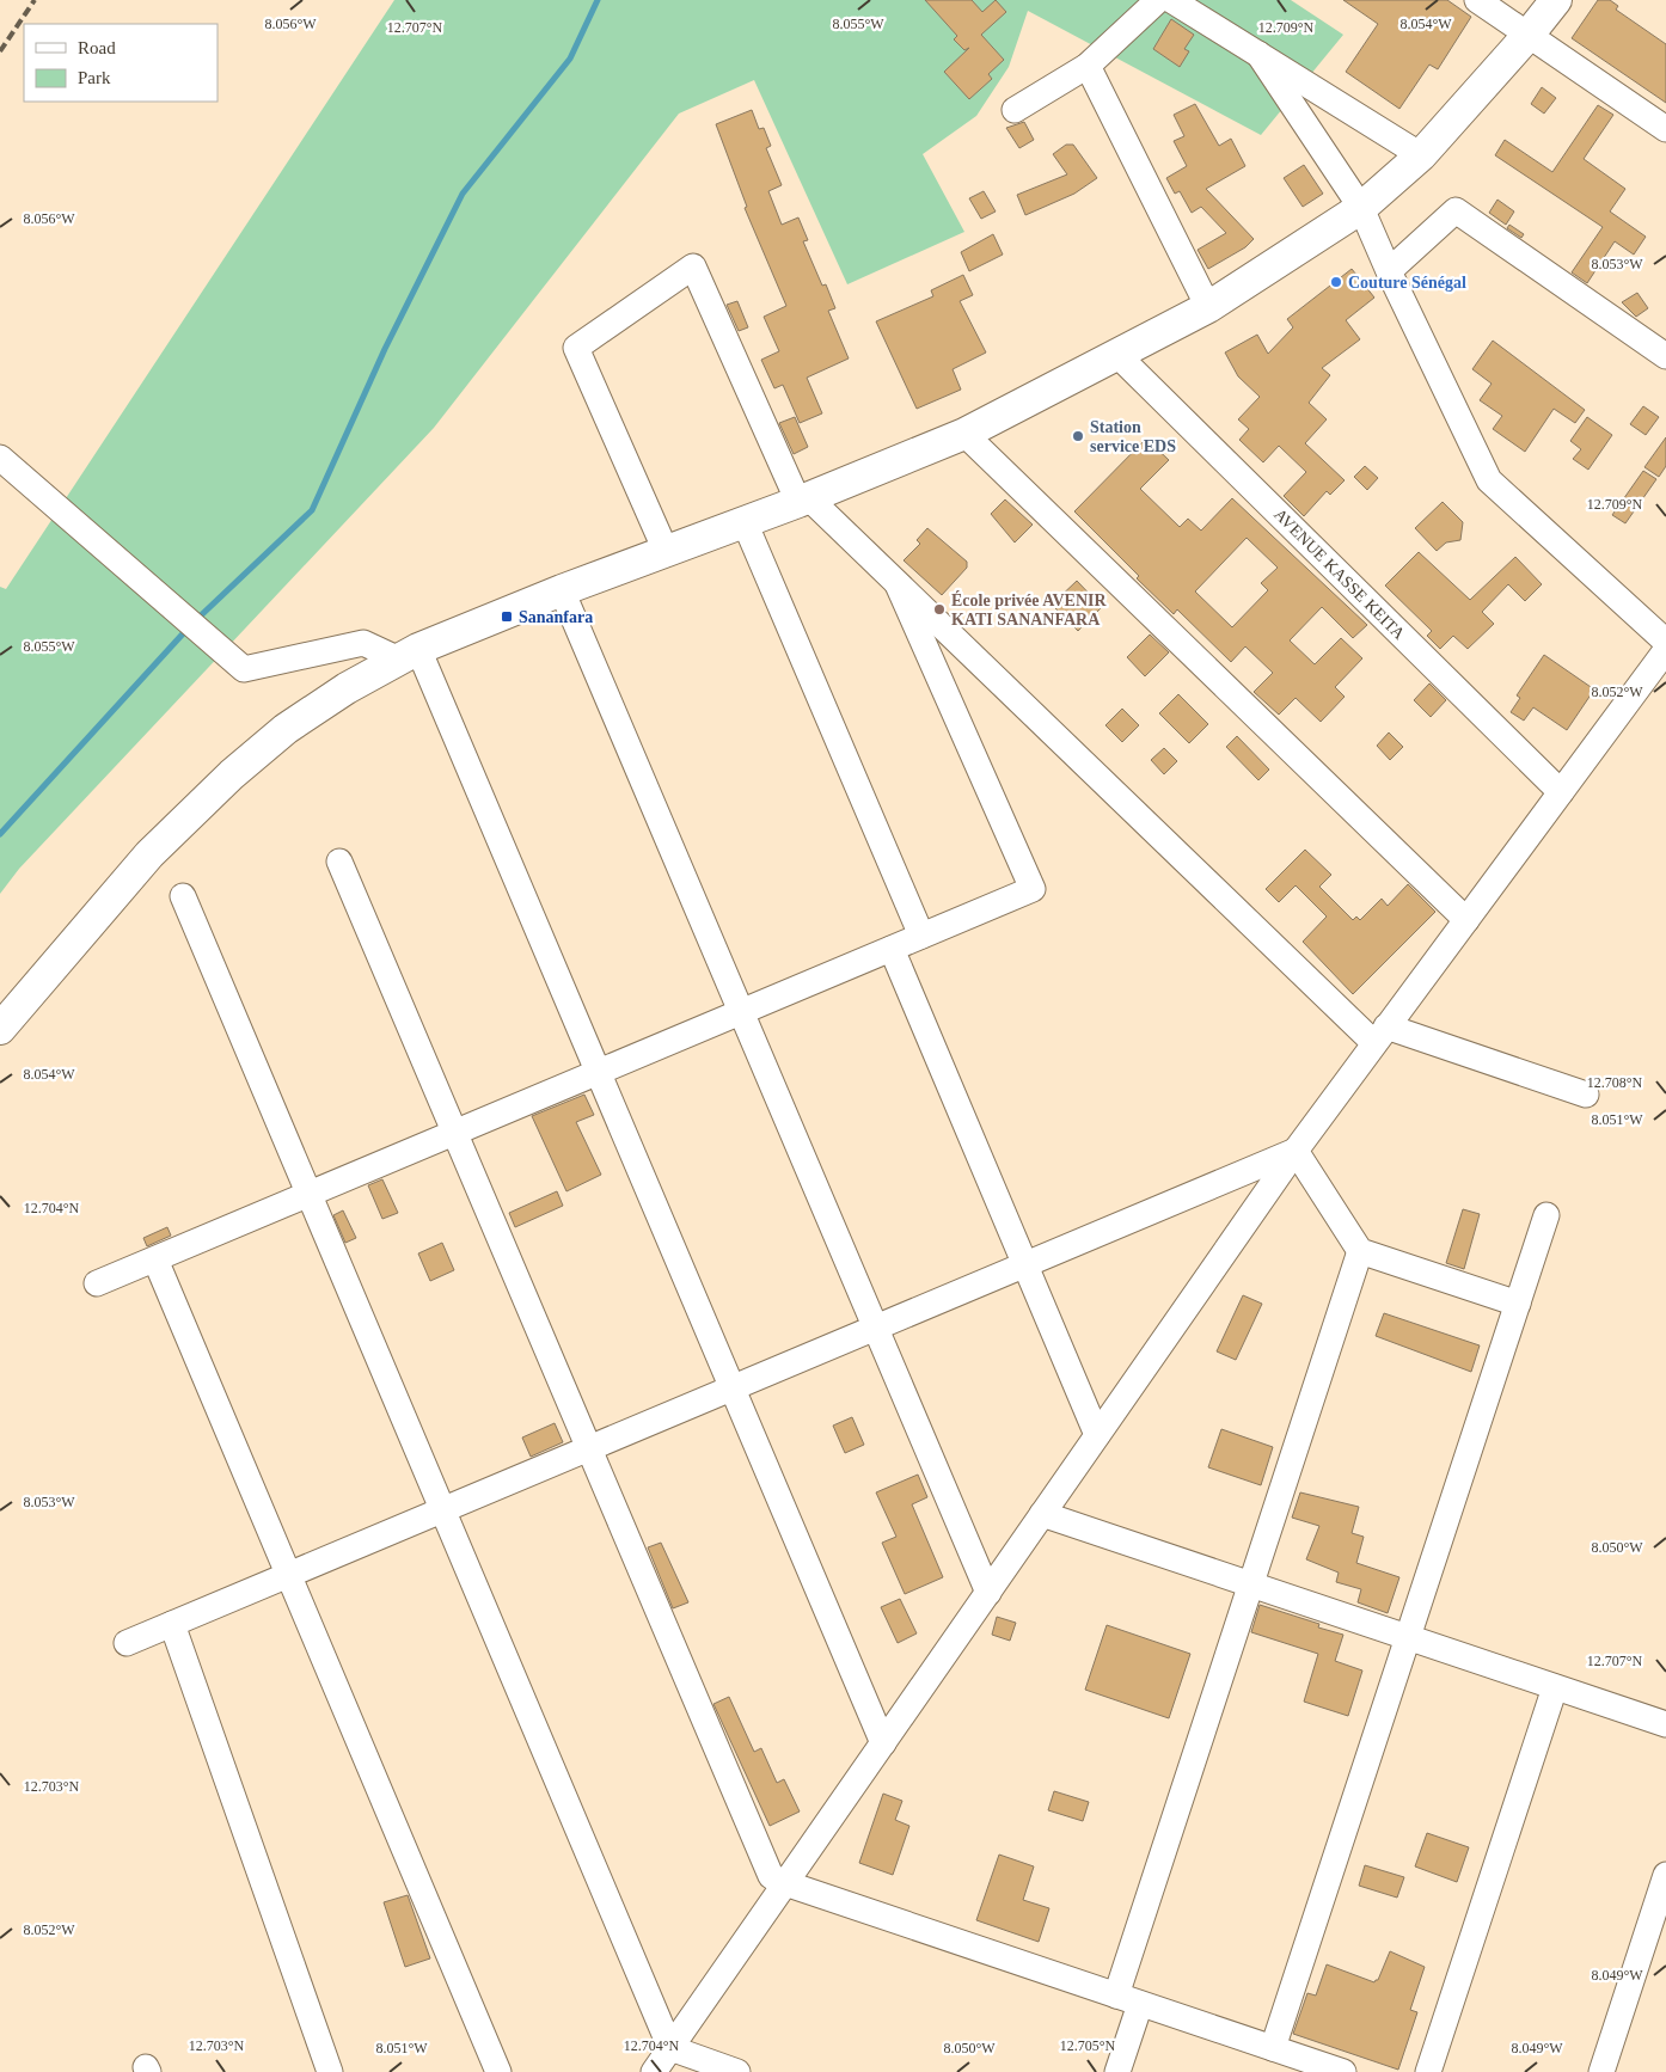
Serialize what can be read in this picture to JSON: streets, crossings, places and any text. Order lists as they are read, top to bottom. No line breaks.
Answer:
{"streets":{"street":["AVENUE KASSE KEITA"]},"places":{"other":["Couture Sénégal","Station service EDS","École privée AVENIR KATI SANANFARA"],"transit":["Sananfara"]},"legend":["Road","Park"],"coordinates":["8.056°W","8.055°W","8.054°W","12.707°N","12.709°N","8.053°W","8.052°W","12.708°N","8.051°W","12.704°N","8.050°W","12.703°N","8.049°W","12.705°N"]}
